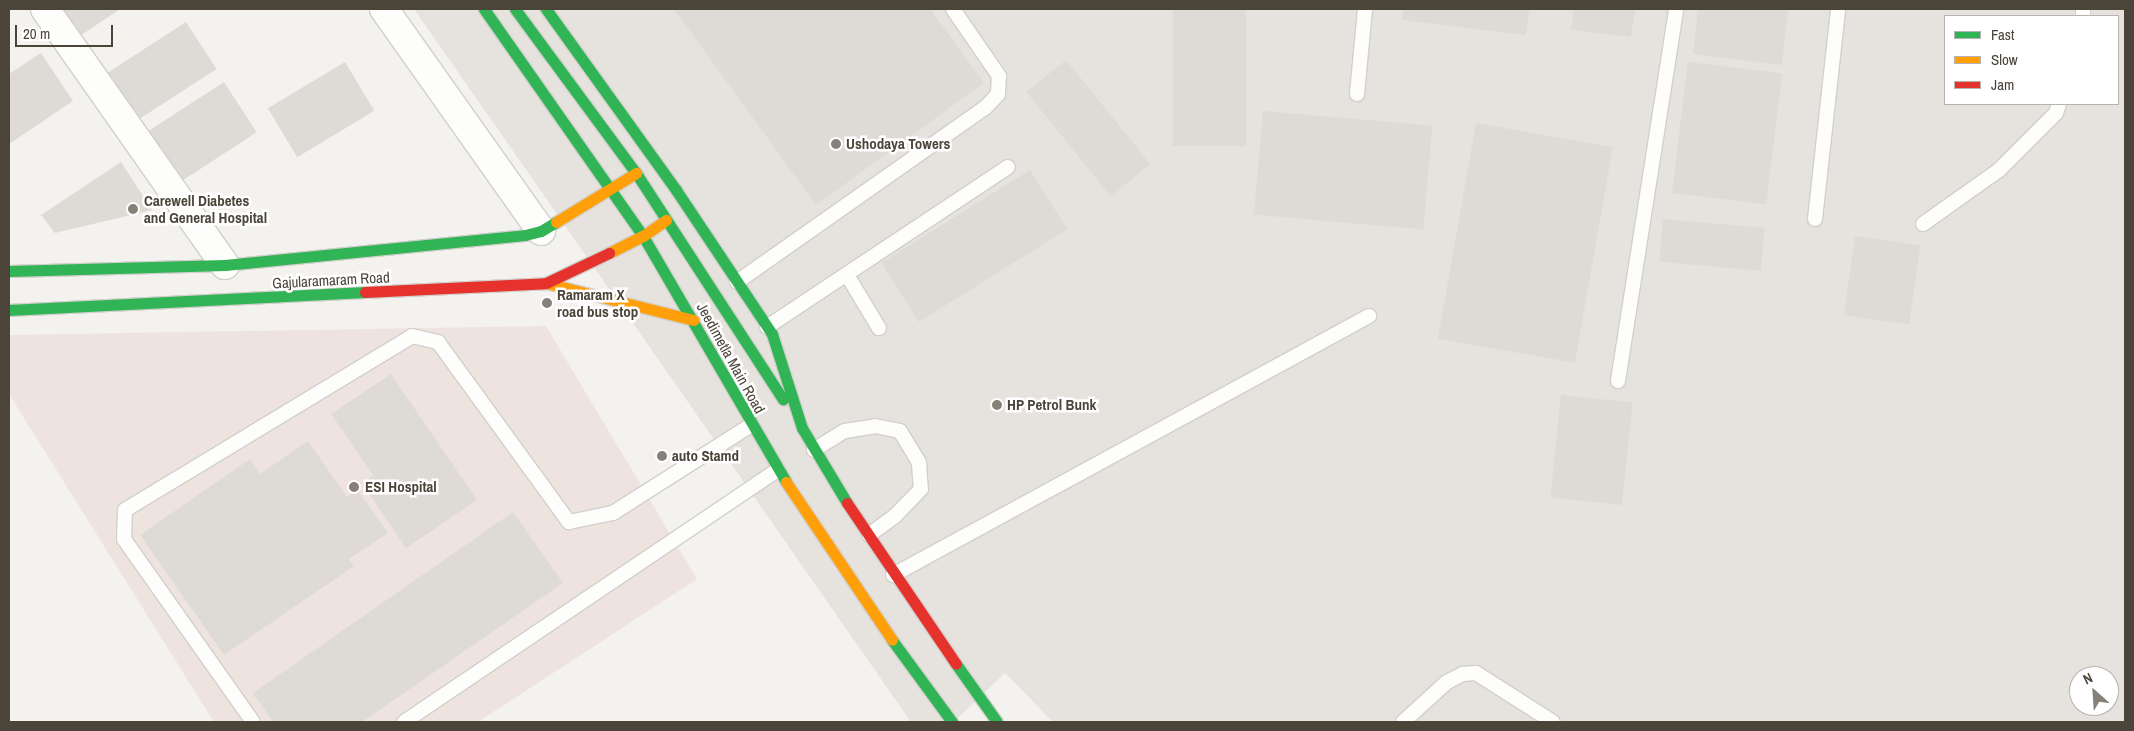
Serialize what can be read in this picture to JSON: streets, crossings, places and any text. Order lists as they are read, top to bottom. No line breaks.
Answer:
{"streets":{"main road":["Gajularamaram Road","Jeedimetla Main Road"]},"crossings":[["Gajularamaram Road","Jeedimetla Main Road"]],"places":["Ushodaya Towers","Carewell Diabetes and General Hospital","Ramaram X road bus stop","HP Petrol Bunk","auto Stamd","ESI Hospital"],"legend":["Fast","Slow","Jam"],"scale_bar":"20 m","north":"top left"}
